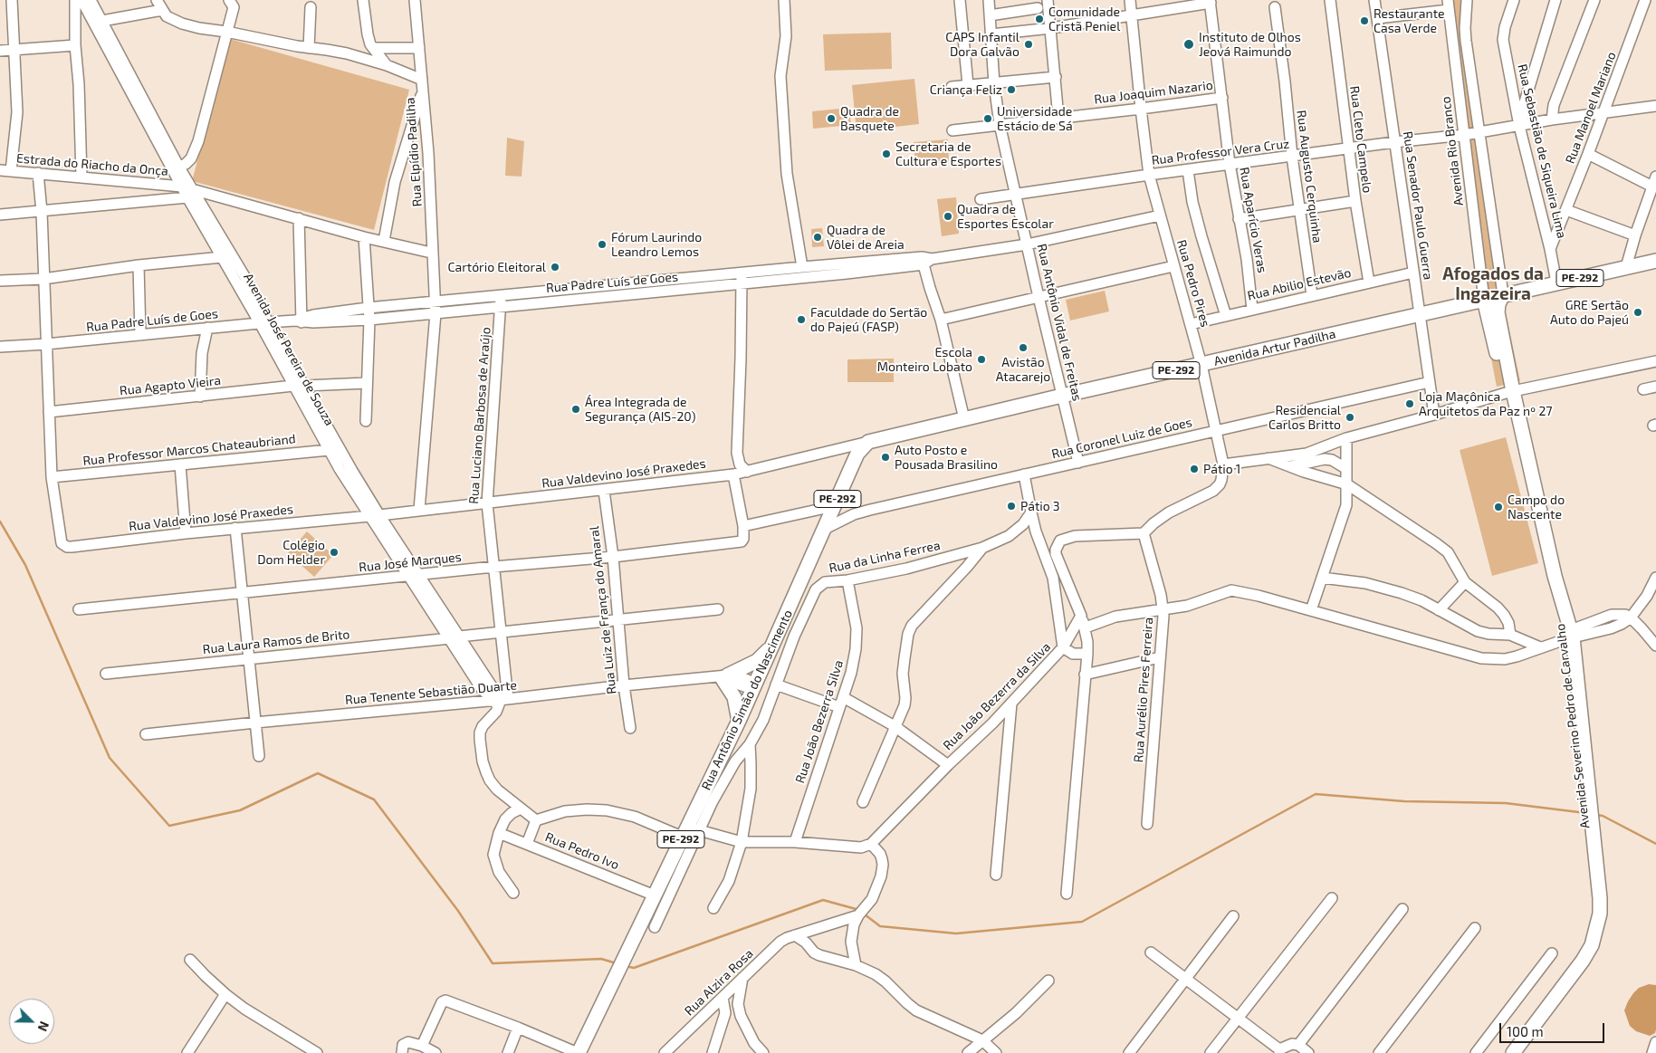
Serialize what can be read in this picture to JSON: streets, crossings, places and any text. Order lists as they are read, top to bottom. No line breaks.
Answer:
{"streets":{"main road":["PE-292","Avenida Artur Padilha","Rua Antônio Simão do Nascimento","Avenida Severino Pedro de Carvalho"],"street":["Rua Joaquim Nazario","Rua Manoel Mariano","Rua Cleto Campelo","Avenida Rio Branco","Rua Sebastião de Siqueira Lima","Rua Elpídio Padilha","Rua Professor Vera Cruz","Estrada do Riacho da Onça","Rua Augusto Cerquinha","Rua Senador Paulo Guerra","Rua Aparício Veras","Rua Padre Luís de Goes","Rua Pedro Pires","Rua Abilio Estevão","Rua Antônio Vidal de Freitas","Avenida José Pereira de Souza","Rua Agapto Vieira","Rua Luciano Barbosa de Araújo","Rua Coronel Luiz de Goes","Rua Professor Marcos Chateaubriand","Rua Valdevino José Praxedes","Rua da Linha Ferrea","Rua José Marques","Rua Luiz de França do Amaral","Rua Laura Ramos de Brito","Rua Aurélio Pires Ferreira","Rua Tenente Sebastião Duarte","Rua João Bezerra da Silva","Rua João Bezerra Silva","Rua Pedro Ivo","Rua Alzira Rosa"]},"crossings":[["Rua Joaquim Nazario","Rua Aparício Veras"],["Rua Joaquim Nazario","Rua Pedro Pires"],["Rua Joaquim Nazario","Rua Antônio Vidal de Freitas"],["Rua Manoel Mariano","Rua Sebastião de Siqueira Lima"],["Rua Manoel Mariano","Rua Professor Vera Cruz"],["Rua Cleto Campelo","Rua Professor Vera Cruz"],["Rua Cleto Campelo","Rua Abilio Estevão"],["Avenida Rio Branco","Rua Professor Vera Cruz"],["Avenida Rio Branco","Avenida Artur Padilha"],["Avenida Rio Branco","Avenida Severino Pedro de Carvalho"],["Rua Sebastião de Siqueira Lima","Rua Professor Vera Cruz"],["Rua Sebastião de Siqueira Lima","Avenida Artur Padilha"],["Rua Elpídio Padilha","Rua Padre Luís de Goes"],["Rua Elpídio Padilha","Rua Valdevino José Praxedes"],["Rua Professor Vera Cruz","Rua Augusto Cerquinha"],["Rua Professor Vera Cruz","Rua Senador Paulo Guerra"],["Rua Professor Vera Cruz","Rua Aparício Veras"],["Rua Professor Vera Cruz","Rua Pedro Pires"],["Rua Professor Vera Cruz","Rua Antônio Vidal de Freitas"],["Estrada do Riacho da Onça","Avenida José Pereira de Souza"],["Rua Augusto Cerquinha","Rua Abilio Estevão"],["Rua Senador Paulo Guerra","Rua Abilio Estevão"],["Rua Senador Paulo Guerra","Avenida Artur Padilha"],["Rua Senador Paulo Guerra","Rua Coronel Luiz de Goes"],["Rua Aparício Veras","Rua Abilio Estevão"],["Rua Padre Luís de Goes","Rua Pedro Pires"],["Rua Padre Luís de Goes","Rua Antônio Vidal de Freitas"],["Rua Padre Luís de Goes","Avenida José Pereira de Souza"],["Rua Padre Luís de Goes","Rua Luciano Barbosa de Araújo"],["Rua Pedro Pires","Rua Abilio Estevão"],["Rua Pedro Pires","Avenida Artur Padilha"],["Rua Pedro Pires","Rua Coronel Luiz de Goes"],["Rua Antônio Vidal de Freitas","Avenida Artur Padilha"],["Rua Antônio Vidal de Freitas","Rua Coronel Luiz de Goes"],["Avenida Artur Padilha","Rua Valdevino José Praxedes"],["Avenida Artur Padilha","Rua Antônio Simão do Nascimento"],["Avenida Artur Padilha","Avenida Severino Pedro de Carvalho"],["Avenida José Pereira de Souza","Rua Agapto Vieira"],["Avenida José Pereira de Souza","Rua Luciano Barbosa de Araújo"],["Avenida José Pereira de Souza","Rua Professor Marcos Chateaubriand"],["Avenida José Pereira de Souza","Rua Valdevino José Praxedes"],["Avenida José Pereira de Souza","Rua José Marques"],["Avenida José Pereira de Souza","Rua Laura Ramos de Brito"],["Avenida José Pereira de Souza","Rua Tenente Sebastião Duarte"],["Rua Luciano Barbosa de Araújo","Rua Valdevino José Praxedes"],["Rua Luciano Barbosa de Araújo","Rua José Marques"],["Rua Luciano Barbosa de Araújo","Rua Laura Ramos de Brito"],["Rua Luciano Barbosa de Araújo","Rua Tenente Sebastião Duarte"],["Rua Coronel Luiz de Goes","Rua Antônio Simão do Nascimento"],["Rua Professor Marcos Chateaubriand","Rua Valdevino José Praxedes"],["Rua Valdevino José Praxedes","Rua Luiz de França do Amaral"],["Rua Valdevino José Praxedes","Rua Antônio Simão do Nascimento"],["Rua da Linha Ferrea","Rua Antônio Simão do Nascimento"],["Rua da Linha Ferrea","Rua João Bezerra Silva"],["Rua José Marques","Rua Luiz de França do Amaral"],["Rua Luiz de França do Amaral","Rua Laura Ramos de Brito"],["Rua Luiz de França do Amaral","Rua Tenente Sebastião Duarte"],["Rua Tenente Sebastião Duarte","Rua Antônio Simão do Nascimento"],["Rua Antônio Simão do Nascimento","Rua Pedro Ivo"]],"districts":["Afogados da Ingazeira"],"places":["Comunidade Cristã Peniel","Restaurante Casa Verde","CAPS Infantil Dora Galvão","Instituto de Olhos Jeová Raimundo","Criança Feliz","Quadra de Basquete","Universidade Estácio de Sá","Secretaria de Cultura e Esportes","Quadra de Esportes Escolar","Quadra de Vôlei de Areia","Fórum Laurindo Leandro Lemos","Cartório Eleitoral","GRE Sertão Auto do Pajeú","Faculdade do Sertão do Pajeú (FASP)","Avistão Atacarejo","Escola Monteiro Lobato","Loja Maçônica Arquitetos da Paz nº 27","Área Integrada de Segurança (AIS-20)","Residencial Carlos Britto","Auto Posto e Pousada Brasilino","Pátio 1","Pátio 3","Campo do Nascente","Colégio Dom Helder"],"scale_bar":"100 m","north":"bottom right"}
